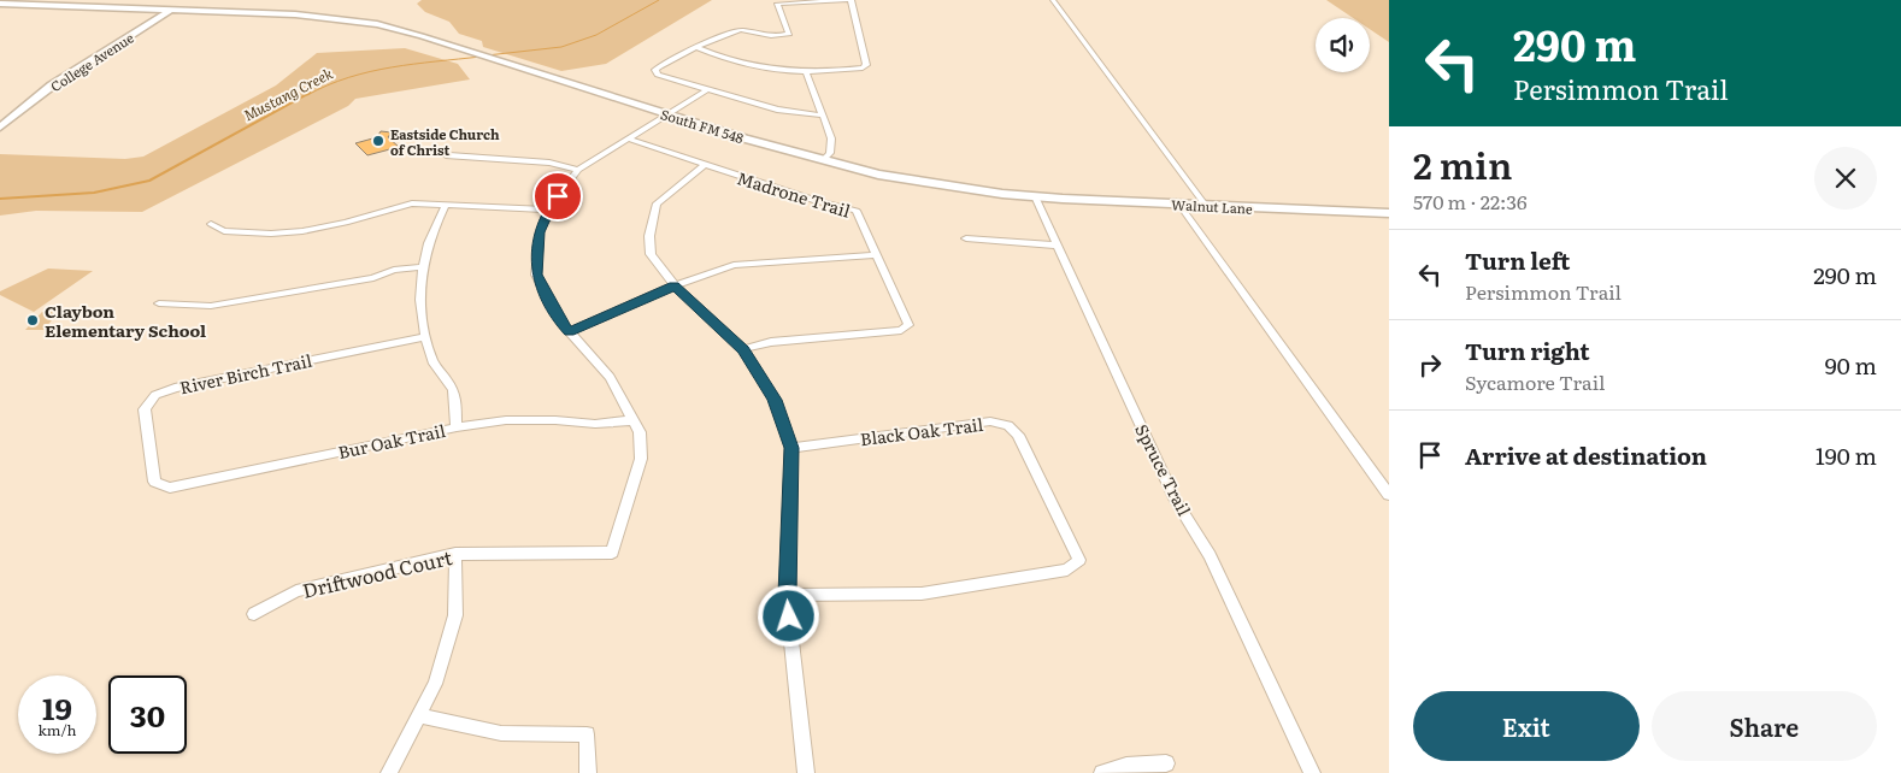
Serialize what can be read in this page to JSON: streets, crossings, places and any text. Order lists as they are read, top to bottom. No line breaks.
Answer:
{"streets":{"main road":["College Avenue","South FM 548","Walnut Lane"],"street":["Madrone Trail","River Birch Trail","Black Oak Trail","Bur Oak Trail","Spruce Trail","Driftwood Court"]},"crossings":[["College Avenue","South FM 548"],["South FM 548","Walnut Lane"],["South FM 548","Spruce Trail"],["Walnut Lane","Spruce Trail"],["River Birch Trail","Bur Oak Trail"]],"water":["Mustang Creek"],"places":["Eastside Church of Christ","Claybon Elementary School"],"page":{"turn":["290 m","Persimmon Trail"],"heading":["2 min","570 m · 22:36"],"list":[{"name":"Turn left","note":"Persimmon Trail","value":"290 m"},{"name":"Turn right","note":"Sycamore Trail","value":"90 m"},{"name":"Arrive at destination","value":"190 m"}],"speed":"19 km/h","limit":"30","buttons":["Exit","Share"]}}
